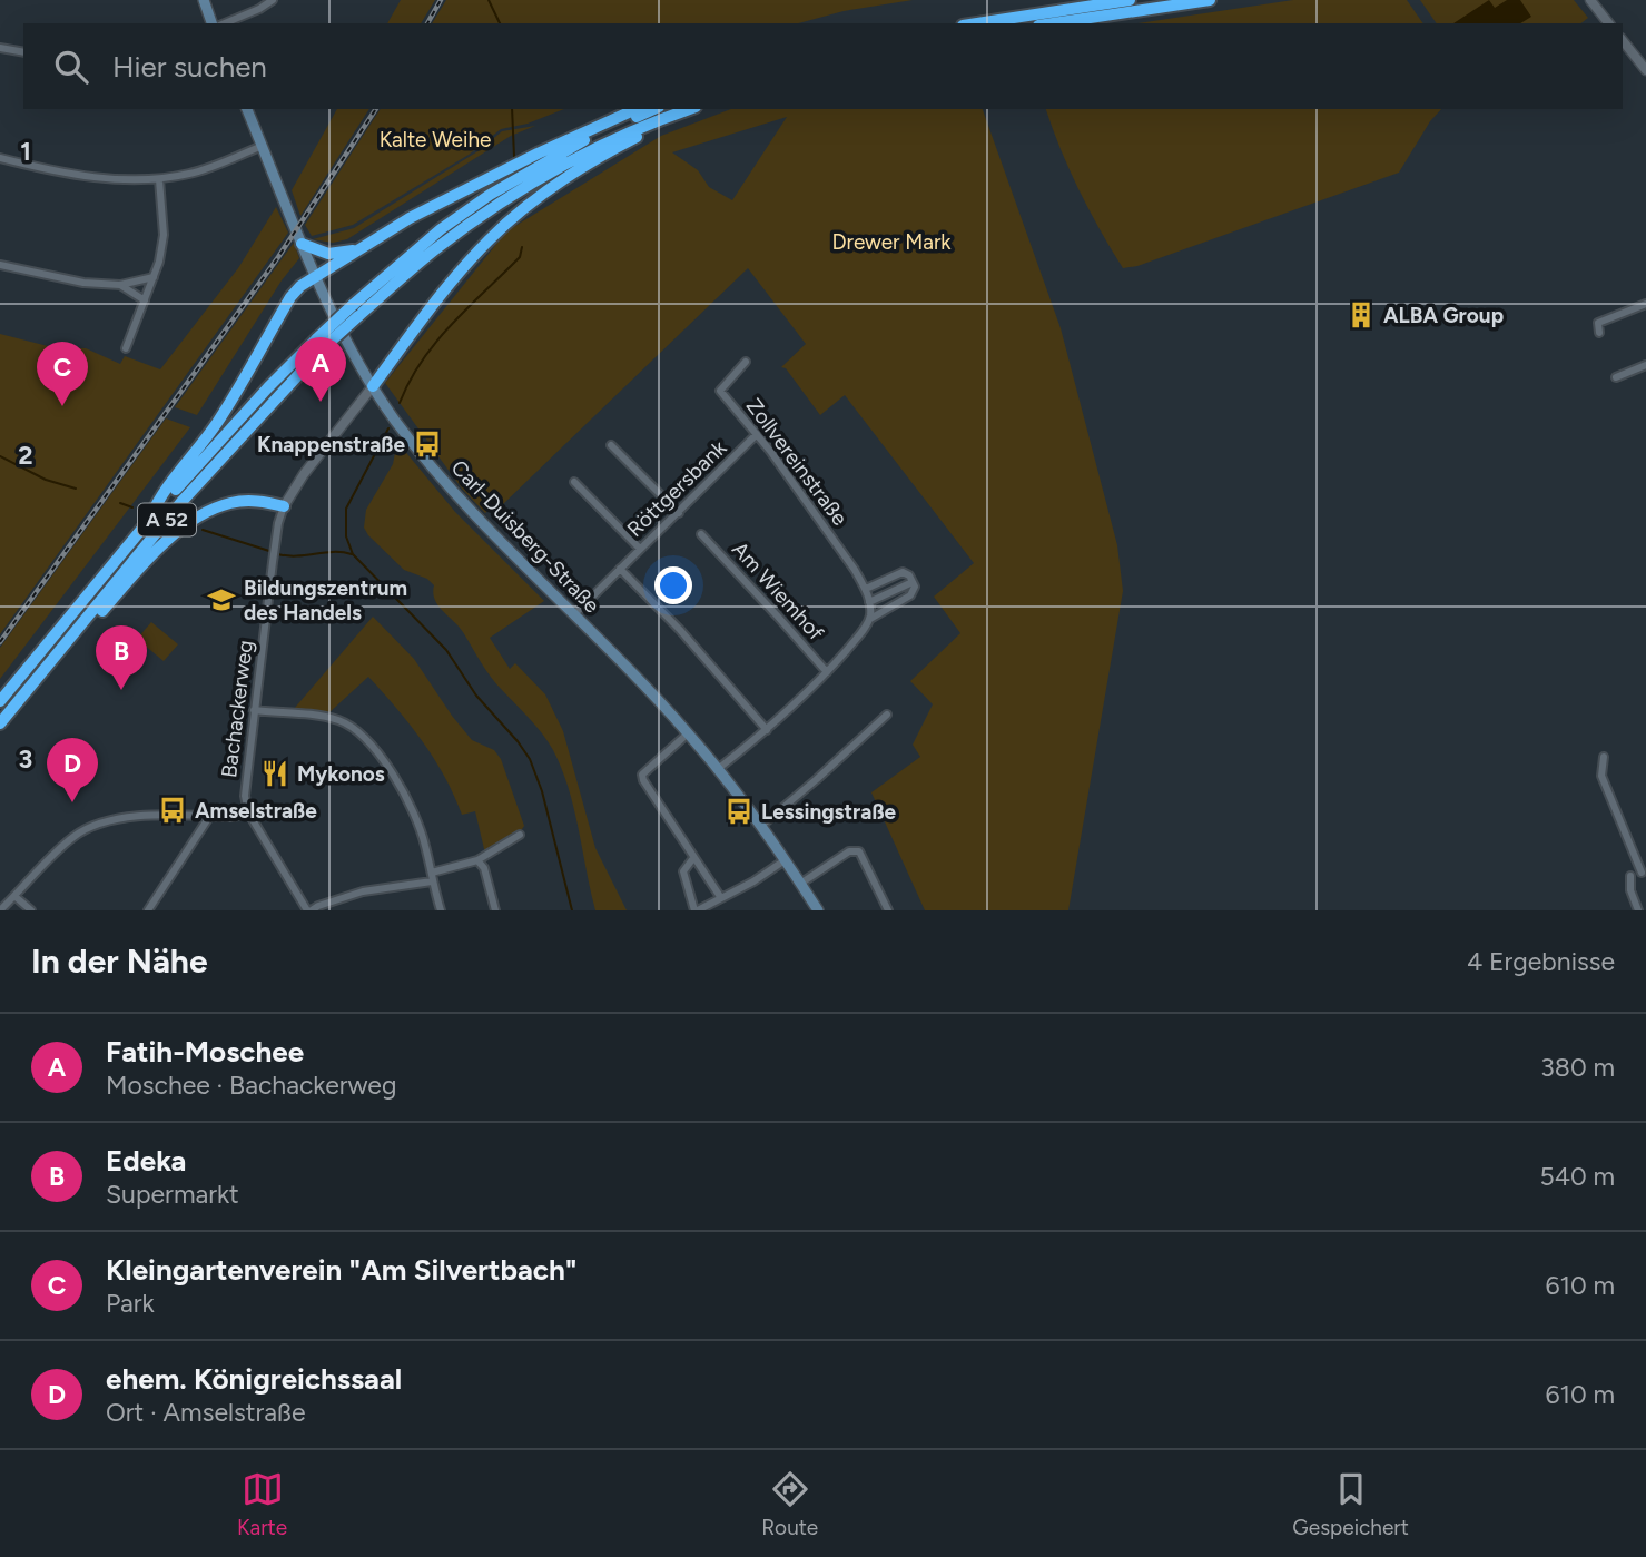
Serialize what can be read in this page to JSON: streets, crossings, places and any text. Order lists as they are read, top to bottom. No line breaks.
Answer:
{"streets":{"highway":["A 52"],"main road":["Carl-Duisberg-Straße"],"street":["Zollvereinstraße","Röttgersbank","Am Wiemhof","Bachackerweg"]},"crossings":[["Zollvereinstraße","Röttgersbank"],["Röttgersbank","Carl-Duisberg-Straße"],["Carl-Duisberg-Straße","Bachackerweg"]],"parks":["Kalte Weihe","Drewer Mark"],"places":{"building":["ALBA Group"],"bus stop":["Knappenstraße","Amselstraße","Lessingstraße"],"school or university":["Bildungszentrum des Handels"],"restaurant":["Mykonos"]},"page":{"search":"Hier suchen","pins":["A","C","B","D"],"heading":["In der Nähe","4 Ergebnisse"],"list":[{"mark":"A","name":"Fatih-Moschee","note":"Moschee · Bachackerweg","value":"380 m"},{"mark":"B","name":"Edeka","note":"Supermarkt","value":"540 m"},{"mark":"C","name":"Kleingartenverein \"Am Silvertbach\"","note":"Park","value":"610 m"},{"mark":"D","name":"ehem. Königreichssaal","note":"Ort · Amselstraße","value":"610 m"}],"nav":["Karte","Route","Gespeichert"]},"grid":{"rows":["1","2","3"]}}
